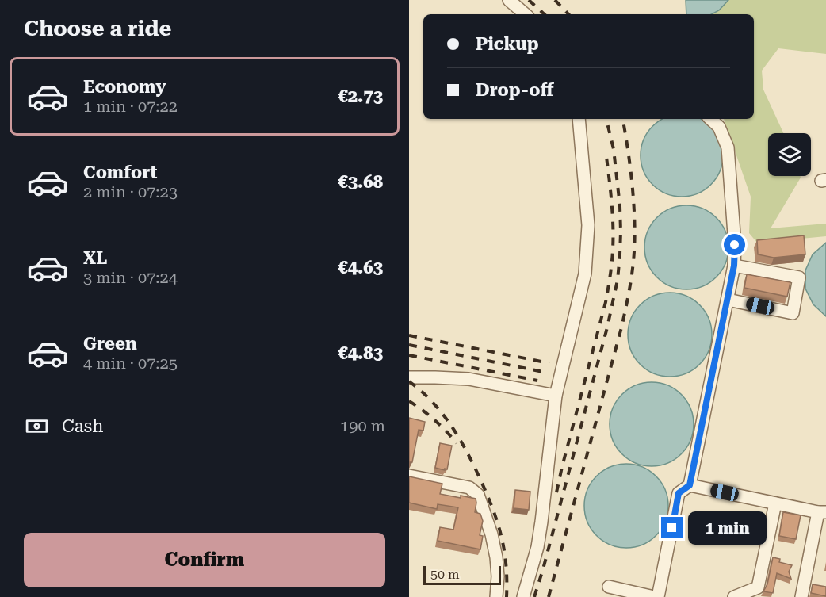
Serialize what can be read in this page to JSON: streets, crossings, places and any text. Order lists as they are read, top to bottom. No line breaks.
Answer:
{"scale_bar":"50 m","page":{"heading":"Choose a ride","banner":["Pickup","Drop-off"],"list":[{"name":"Economy","note":"1 min · 07:22","value":"€2.73"},{"name":"Comfort","note":"2 min · 07:23","value":"€3.68"},{"name":"XL","note":"3 min · 07:24","value":"€4.63"},{"name":"Green","note":"4 min · 07:25","value":"€4.83"}],"pay":["Cash","190 m"],"bubble":"1 min","buttons":"Confirm","scale":"50 m"}}
